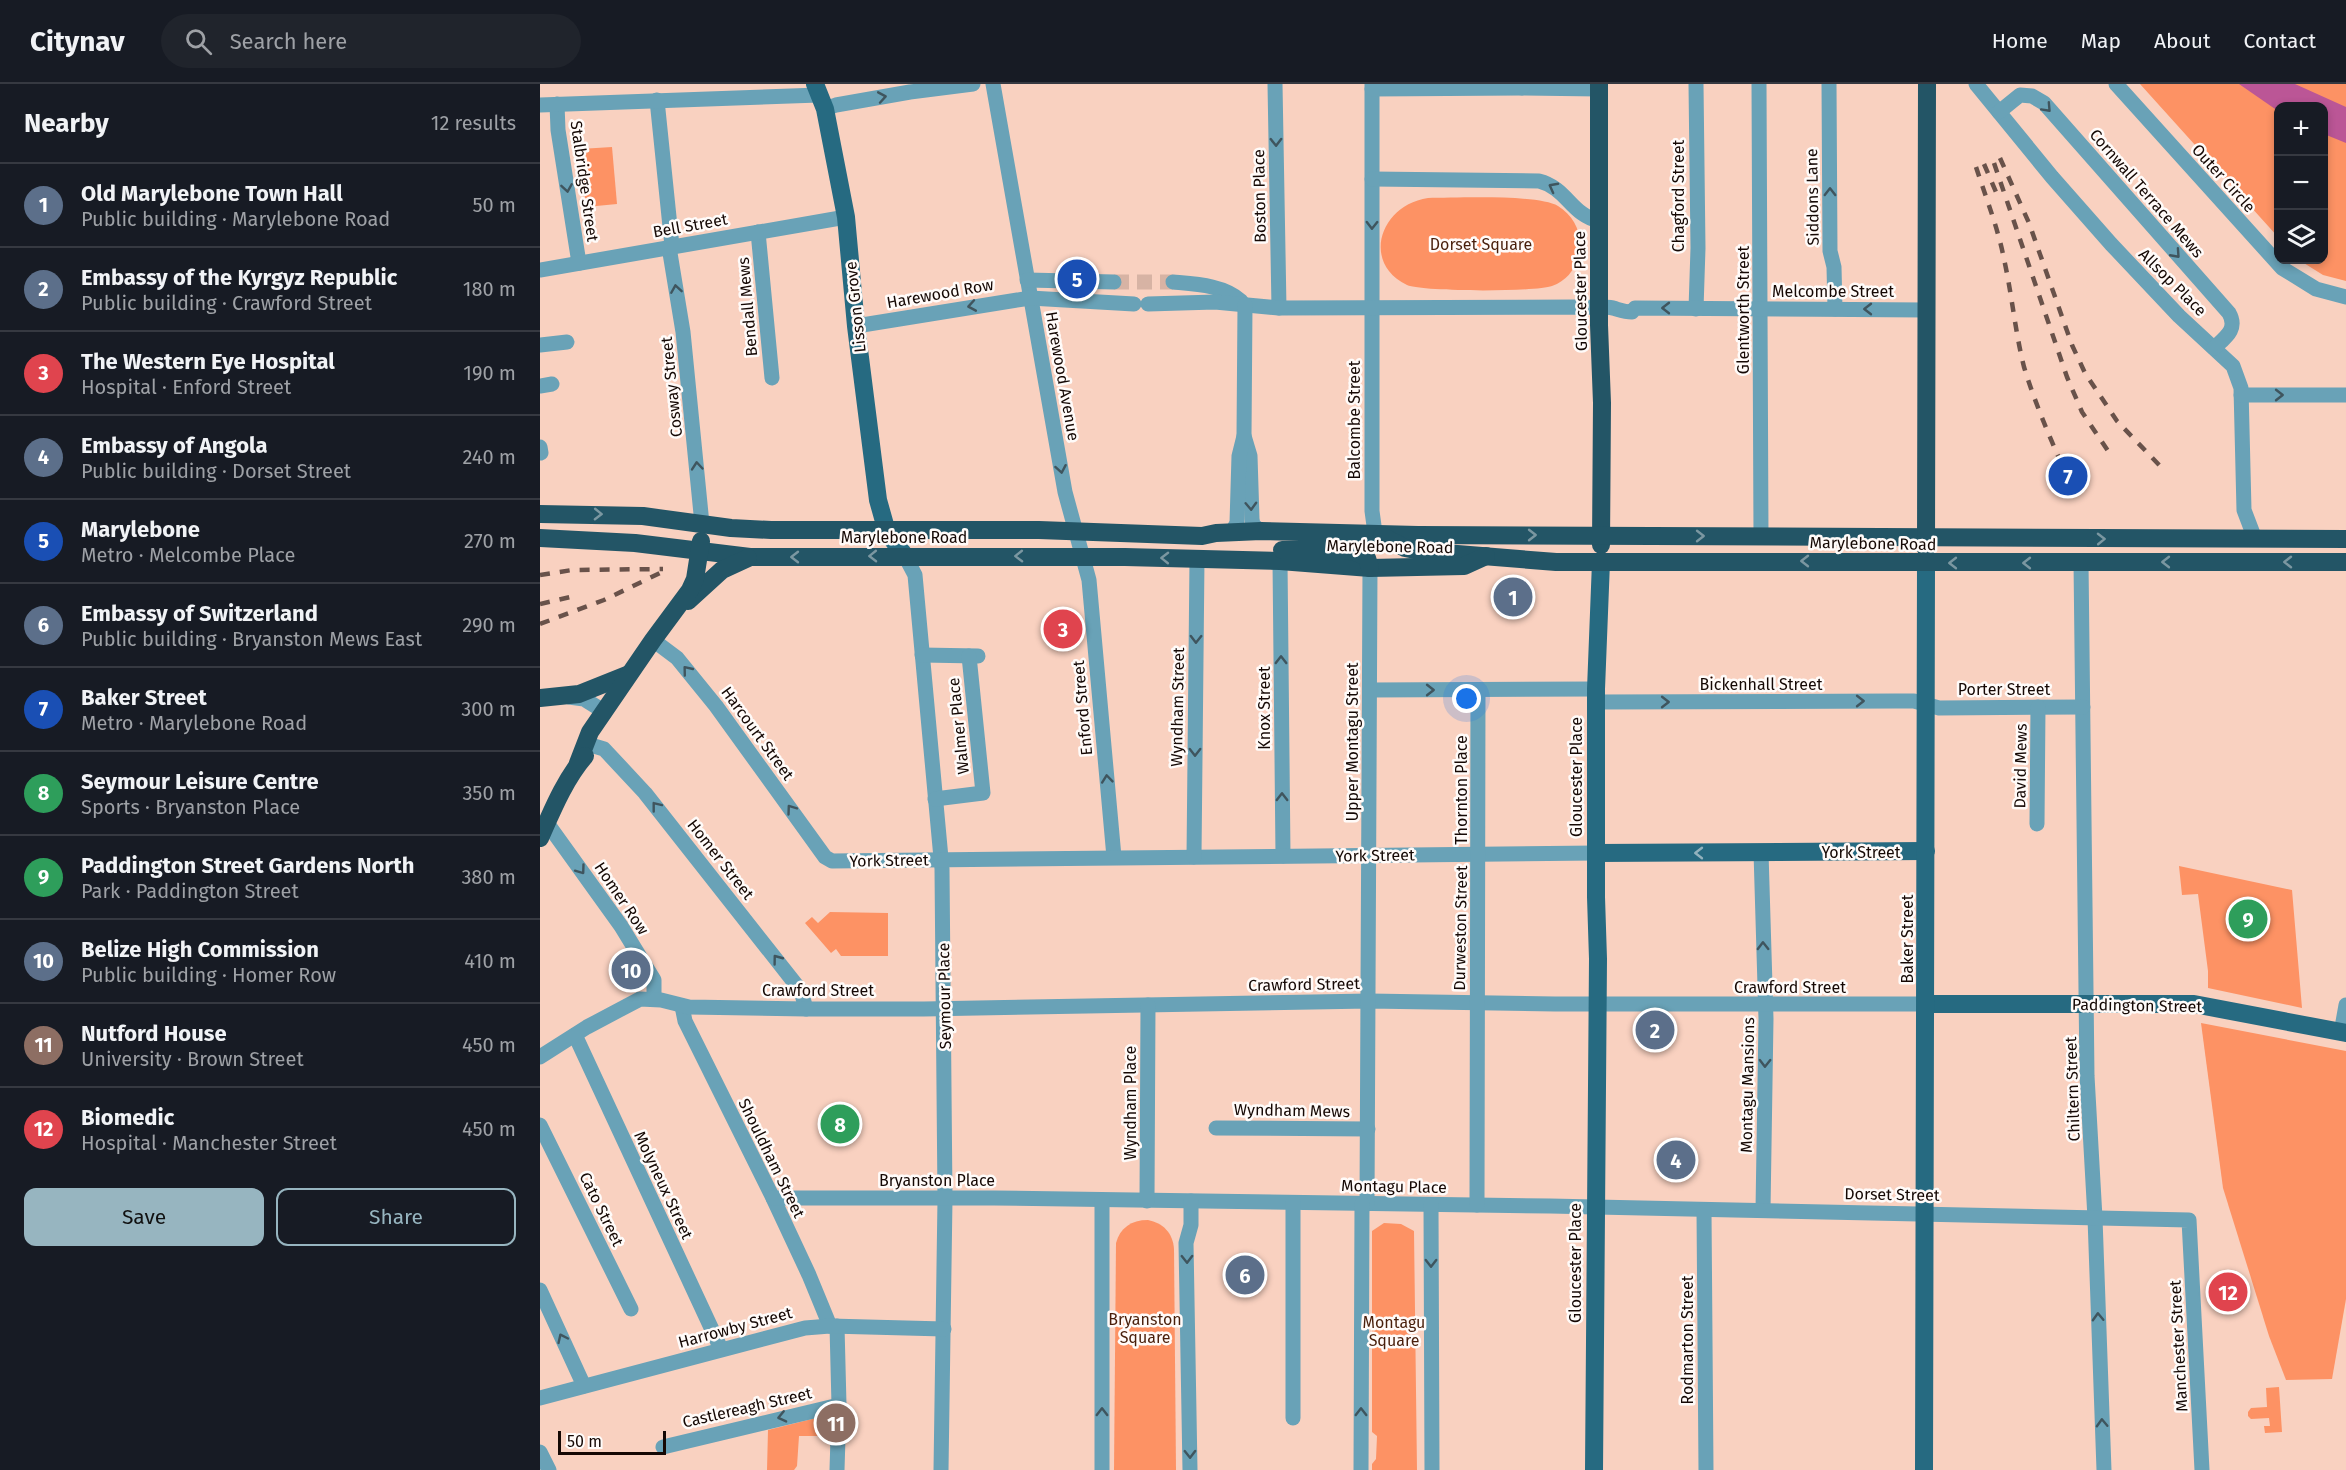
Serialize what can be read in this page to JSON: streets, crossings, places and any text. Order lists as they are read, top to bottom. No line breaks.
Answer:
{"streets":{"highway":["Gloucester Place","Marylebone Road","Baker Street"],"main road":["Lisson Grove","York Street","Seymour Place","Paddington Street"],"street":["Outer Circle","Stalbridge Street","Cornwall Terrace Mews","Boston Place","Chagford Street","Siddons Lane","Bell Street","Allsop Place","Melcombe Street","Harewood Row","Bendall Mews","Glentworth Street","Harewood Avenue","Cosway Street","Balcombe Street","Bickenhall Street","Porter Street","Wyndham Street","Enford Street","Knox Street","Walmer Place","Harcourt Street","Upper Montagu Street","David Mews","Thornton Place","Homer Street","Homer Row","Durweston Street","Crawford Street","Montagu Mansions","Chiltern Street","Wyndham Place","Wyndham Mews","Shouldham Street","Bryanston Place","Molyneux Street","Montagu Place","Dorset Street","Cato Street","Harrowby Street","Rodmarton Street","Manchester Street","Castlereagh Street"]},"crossings":[["Stalbridge Street","Bell Street"],["Cornwall Terrace Mews","Allsop Place"],["Boston Place","Harewood Row"],["Chagford Street","Melcombe Street"],["Siddons Lane","Melcombe Street"],["Bell Street","Bendall Mews"],["Bell Street","Lisson Grove"],["Bell Street","Cosway Street"],["Allsop Place","Marylebone Road"],["Gloucester Place","Melcombe Street"],["Gloucester Place","Marylebone Road"],["Gloucester Place","Bickenhall Street"],["Gloucester Place","York Street"],["Gloucester Place","Crawford Street"],["Gloucester Place","Montagu Place"],["Gloucester Place","Dorset Street"],["Melcombe Street","Glentworth Street"],["Melcombe Street","Baker Street"],["Harewood Row","Lisson Grove"],["Harewood Row","Harewood Avenue"],["Harewood Row","Balcombe Street"],["Lisson Grove","Marylebone Road"],["Lisson Grove","Seymour Place"],["Glentworth Street","Marylebone Road"],["Harewood Avenue","Marylebone Road"],["Harewood Avenue","Enford Street"],["Cosway Street","Marylebone Road"],["Balcombe Street","Marylebone Road"],["Marylebone Road","Wyndham Street"],["Marylebone Road","Enford Street"],["Marylebone Road","Knox Street"],["Marylebone Road","Upper Montagu Street"],["Marylebone Road","Baker Street"],["Marylebone Road","Seymour Place"],["Marylebone Road","Chiltern Street"],["Bickenhall Street","Porter Street"],["Bickenhall Street","Upper Montagu Street"],["Bickenhall Street","Thornton Place"],["Bickenhall Street","Baker Street"],["Porter Street","David Mews"],["Porter Street","Baker Street"],["Porter Street","Chiltern Street"],["Wyndham Street","York Street"],["Enford Street","York Street"],["Knox Street","York Street"],["Walmer Place","Seymour Place"],["Harcourt Street","York Street"],["Upper Montagu Street","York Street"],["Upper Montagu Street","Crawford Street"],["Upper Montagu Street","Wyndham Mews"],["Upper Montagu Street","Montagu Place"],["Thornton Place","York Street"],["Thornton Place","Durweston Street"],["York Street","Durweston Street"],["York Street","Baker Street"],["York Street","Seymour Place"],["York Street","Montagu Mansions"],["Homer Street","Crawford Street"],["Homer Row","Crawford Street"],["Durweston Street","Crawford Street"],["Durweston Street","Montagu Place"],["Baker Street","Crawford Street"],["Baker Street","Paddington Street"],["Baker Street","Dorset Street"],["Crawford Street","Seymour Place"],["Crawford Street","Paddington Street"],["Crawford Street","Montagu Mansions"],["Crawford Street","Wyndham Place"],["Crawford Street","Shouldham Street"],["Seymour Place","Bryanston Place"],["Seymour Place","Harrowby Street"],["Paddington Street","Chiltern Street"],["Montagu Mansions","Dorset Street"],["Chiltern Street","Dorset Street"],["Shouldham Street","Bryanston Place"],["Shouldham Street","Harrowby Street"],["Molyneux Street","Harrowby Street"],["Montagu Place","Dorset Street"],["Dorset Street","Rodmarton Street"],["Dorset Street","Manchester Street"]],"one_way":["Stalbridge Street","Cornwall Terrace Mews","Siddons Lane","Melcombe Street","Harewood Avenue","Cosway Street","Bickenhall Street","Wyndham Street","Enford Street","Knox Street","Harcourt Street","Homer Street","Homer Row","Castlereagh Street"],"parks":["Dorset Square","Bryanston Square","Montagu Square"],"scale_bar":"50 m","page":{"header":"Citynav","search":"Search here","nav":["Home","Map","About","Contact"],"heading":["Nearby","12 results"],"map_buttons":["+","−"],"list":[{"mark":"1","name":"Old Marylebone Town Hall","note":"Public building · Marylebone Road","value":"50 m"},{"mark":"2","name":"Embassy of the Kyrgyz Republic","note":"Public building · Crawford Street","value":"180 m"},{"mark":"3","name":"The Western Eye Hospital","note":"Hospital · Enford Street","value":"190 m"},{"mark":"4","name":"Embassy of Angola","note":"Public building · Dorset Street","value":"240 m"},{"mark":"5","name":"Marylebone","note":"Metro · Melcombe Place","value":"270 m"},{"mark":"6","name":"Embassy of Switzerland","note":"Public building · Bryanston Mews East","value":"290 m"},{"mark":"7","name":"Baker Street","note":"Metro · Marylebone Road","value":"300 m"},{"mark":"8","name":"Seymour Leisure Centre","note":"Sports · Bryanston Place","value":"350 m"},{"mark":"9","name":"Paddington Street Gardens North","note":"Park · Paddington Street","value":"380 m"},{"mark":"10","name":"Belize High Commission","note":"Public building · Homer Row","value":"410 m"},{"mark":"11","name":"Nutford House","note":"University · Brown Street","value":"450 m"},{"mark":"12","name":"Biomedic","note":"Hospital · Manchester Street","value":"450 m"}],"pins":["5","7","1","3","9","10","2","8","4","6","12","11"],"buttons":["Save","Share"],"scale":"50 m"}}
